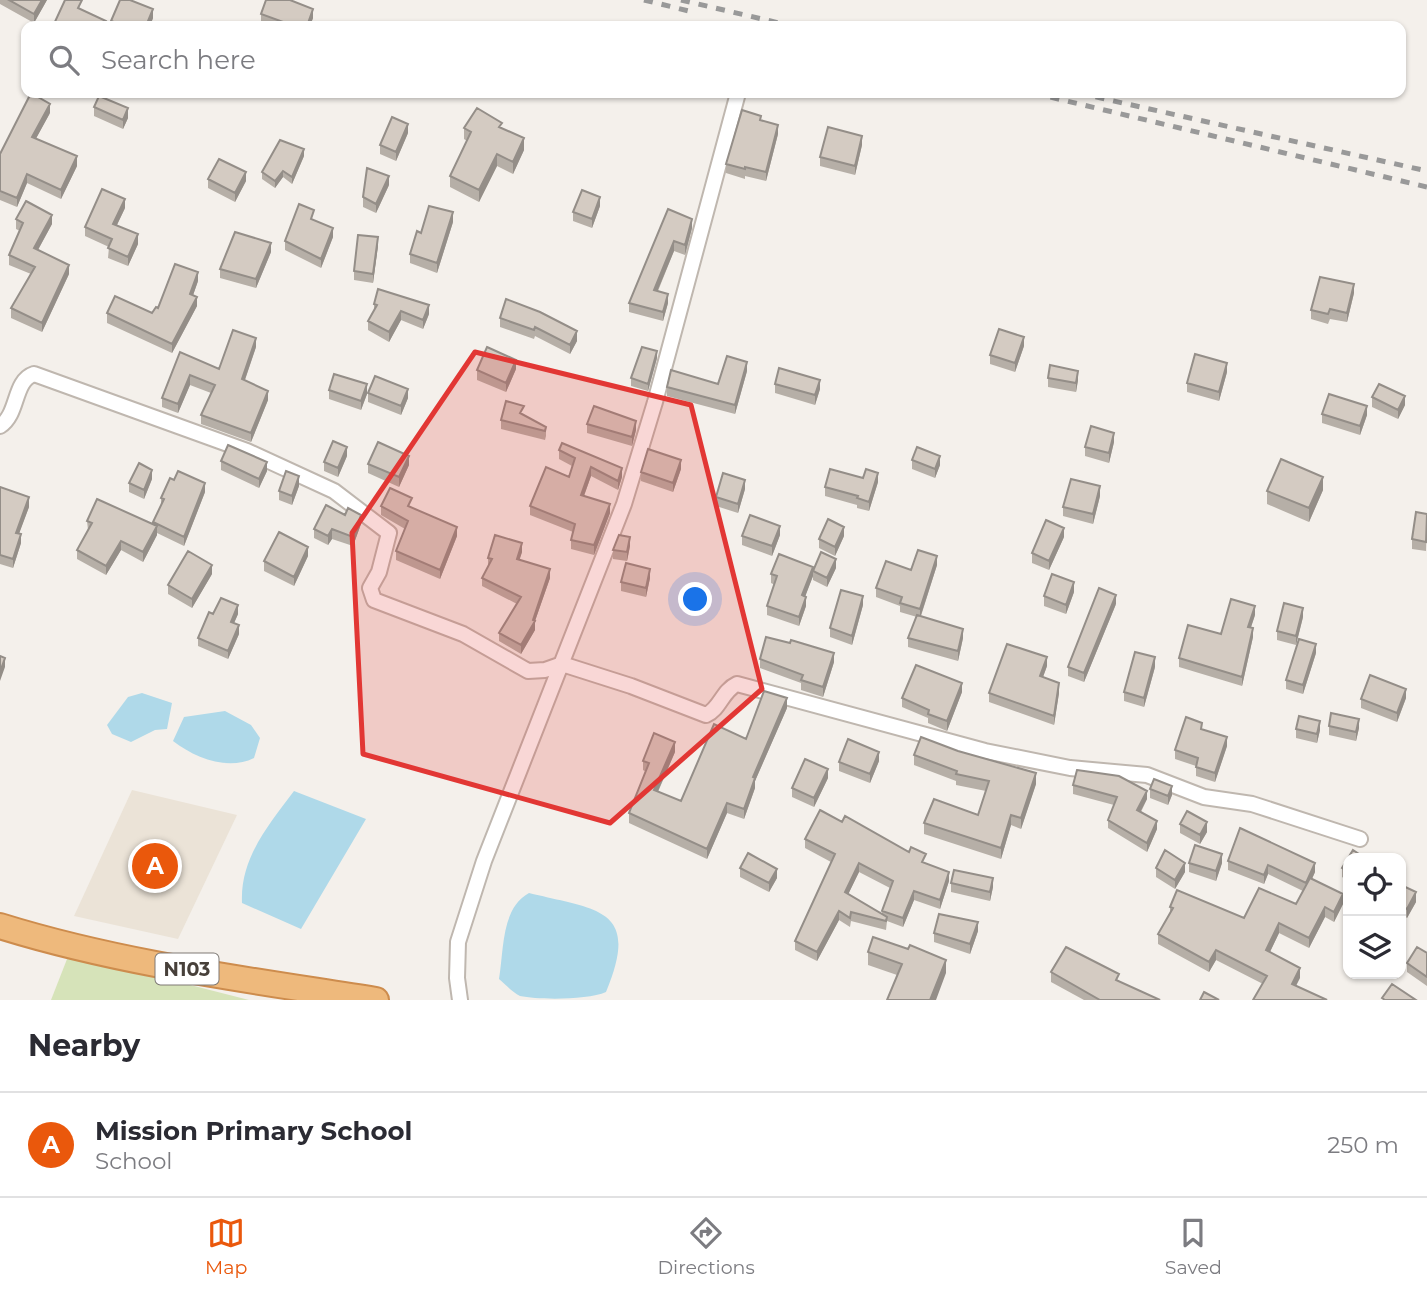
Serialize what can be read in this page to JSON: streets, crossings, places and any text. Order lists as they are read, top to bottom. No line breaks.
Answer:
{"streets":{"highway":["N103"]},"page":{"search":"Search here","pins":"A","heading":"Nearby","list":[{"mark":"A","name":"Mission Primary School","note":"School","value":"250 m"}],"nav":["Map","Directions","Saved"]}}
